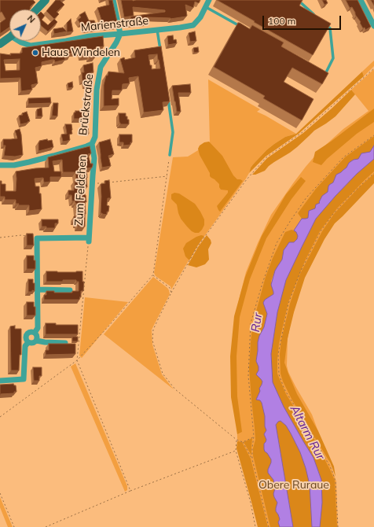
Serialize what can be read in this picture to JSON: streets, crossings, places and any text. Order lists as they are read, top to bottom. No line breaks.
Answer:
{"streets":{"street":["Marienstraße","Brückstraße","Zum Feldchen"]},"crossings":[["Marienstraße","Brückstraße"],["Brückstraße","Zum Feldchen"]],"water":["Rur","Altarm Rur"],"parks":["Obere Ruraue"],"places":["Haus Windelen"],"scale_bar":"100 m","north":"top right"}
